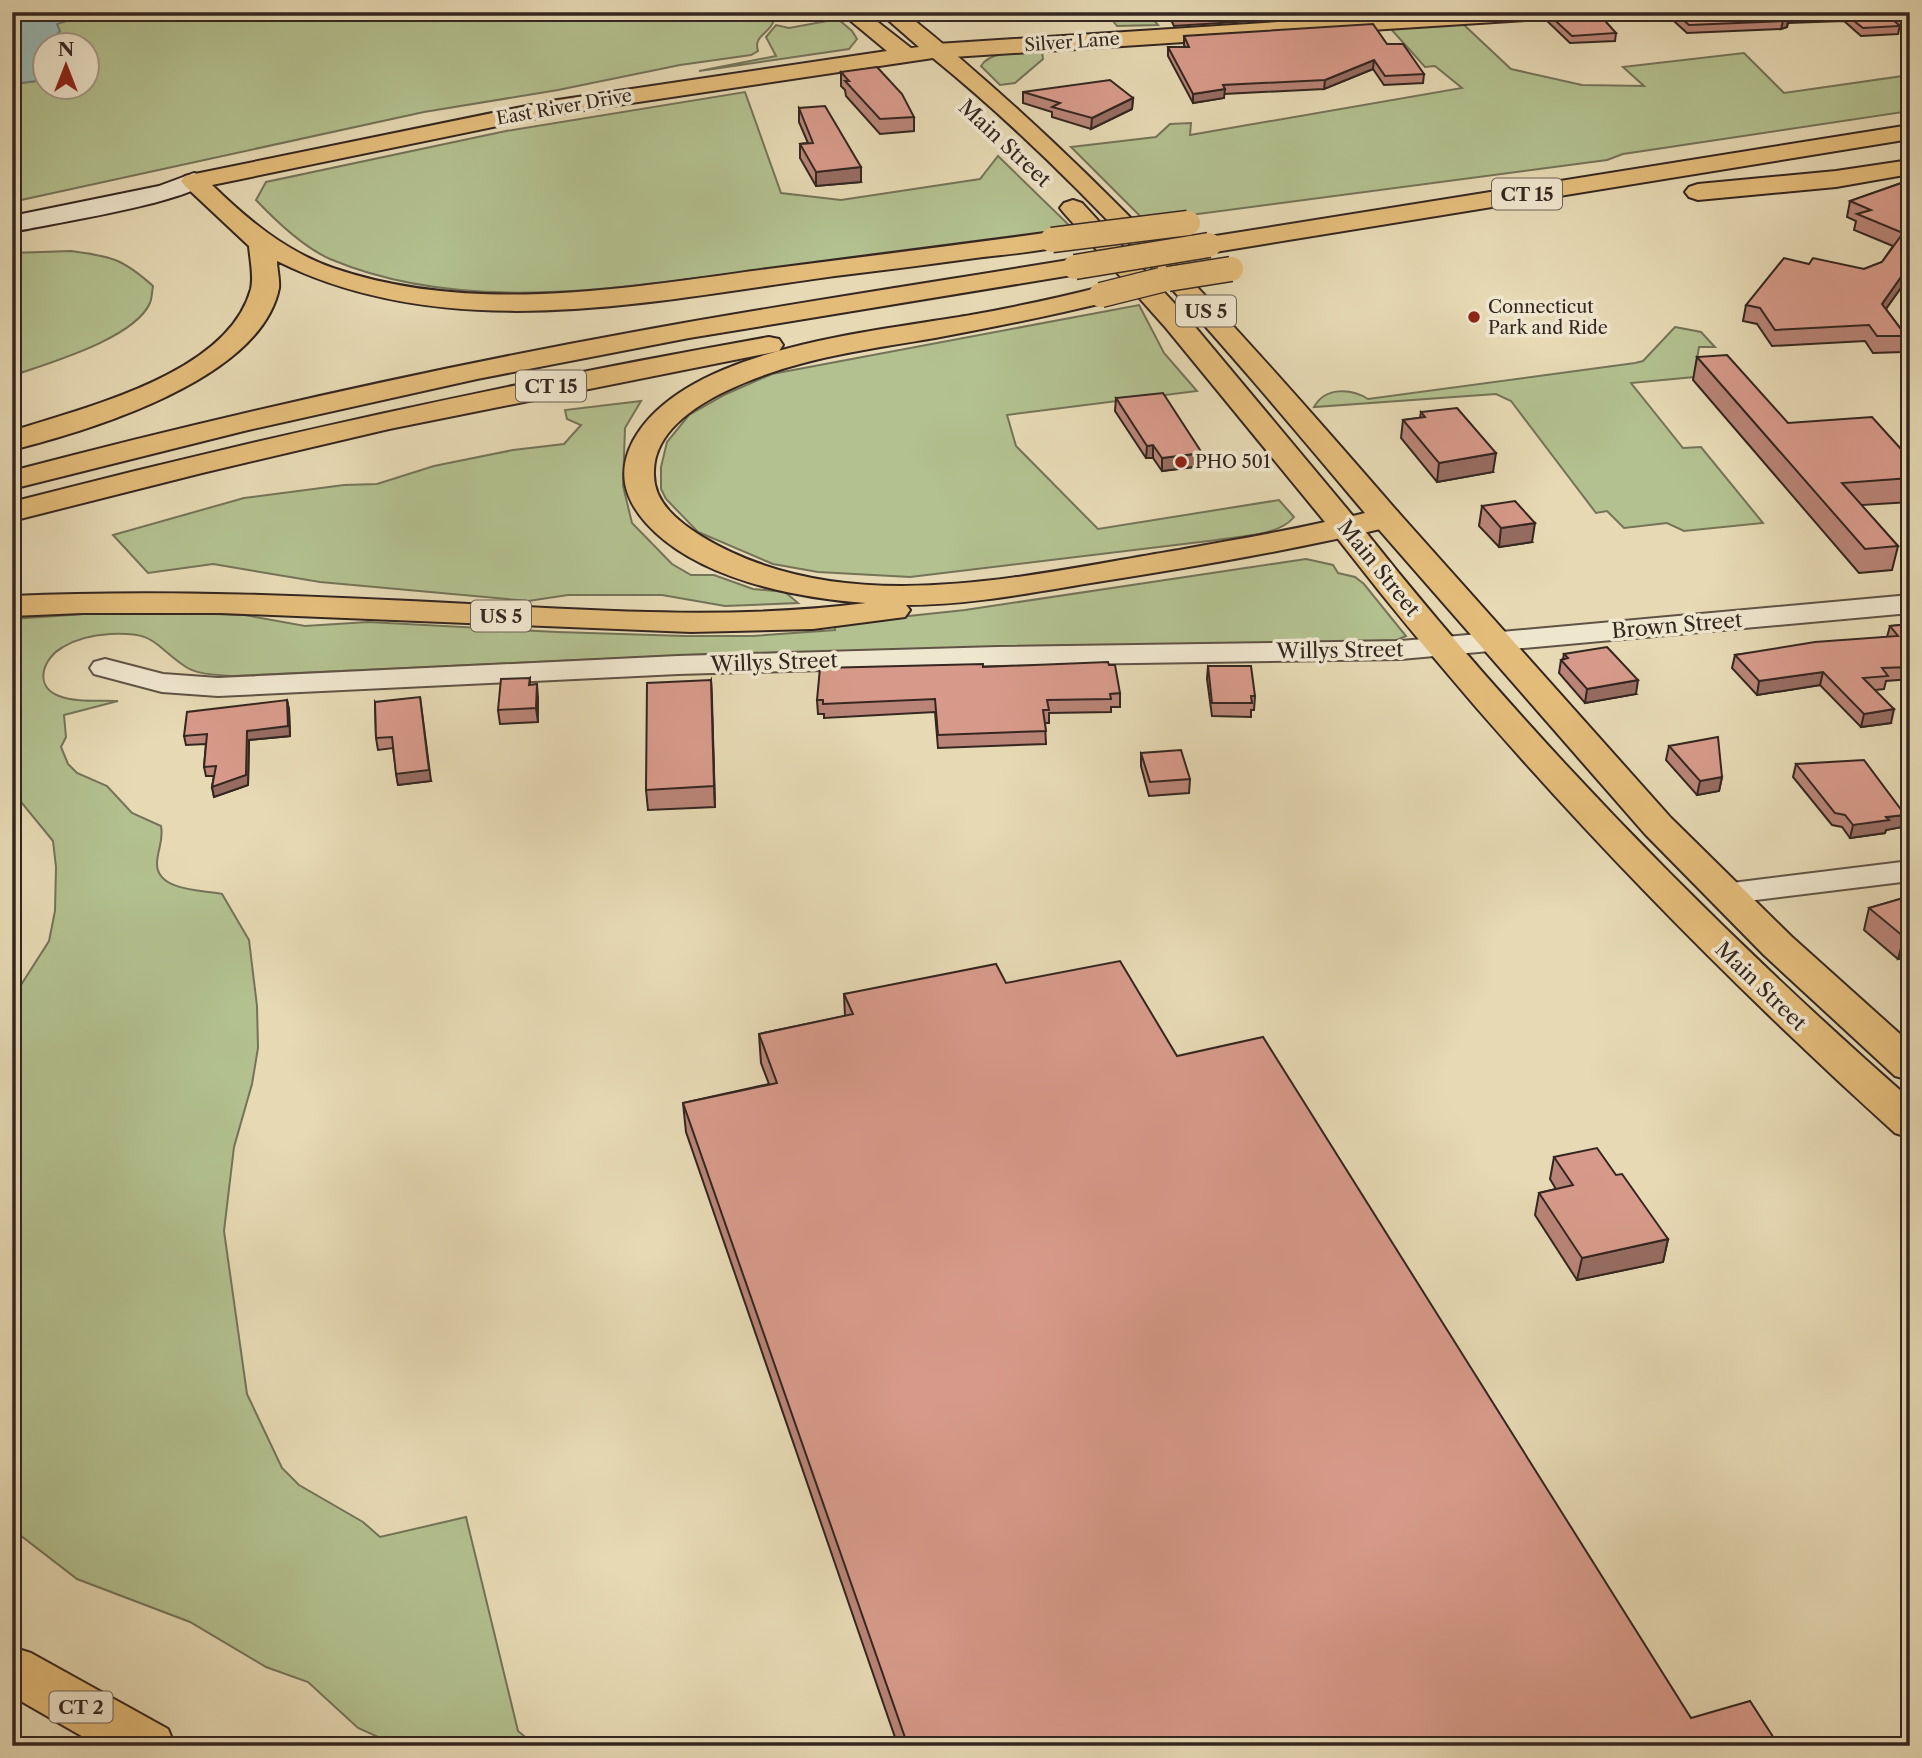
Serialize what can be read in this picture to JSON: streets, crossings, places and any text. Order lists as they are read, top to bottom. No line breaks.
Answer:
{"streets":{"main road":["Silver Lane","East River Drive","Main Street","CT 15","US 5","CT 2"],"street":["Brown Street","Willys Street"]},"crossings":[["Silver Lane","East River Drive"],["Silver Lane","Main Street"],["East River Drive","Main Street"],["Main Street","US 5"],["Main Street","Brown Street"],["Main Street","Willys Street"],["Brown Street","Willys Street"]],"places":["Connecticut Park and Ride","PHO 501"],"north":"top"}
